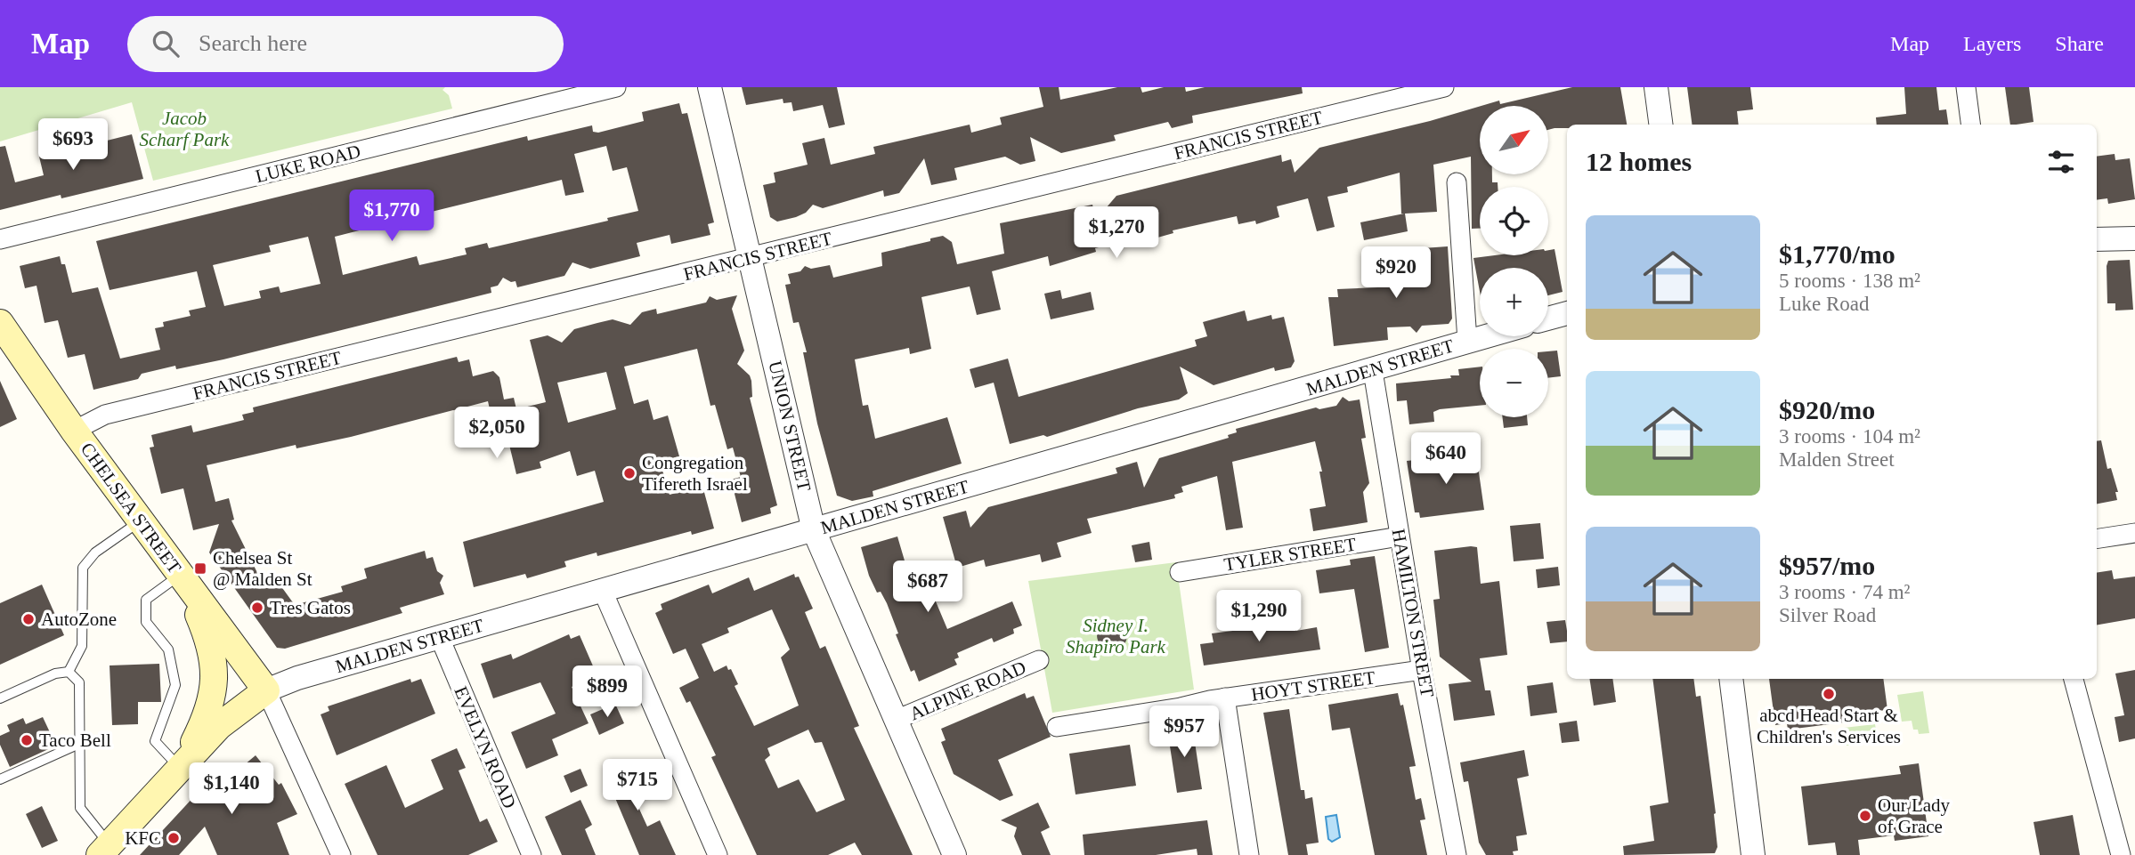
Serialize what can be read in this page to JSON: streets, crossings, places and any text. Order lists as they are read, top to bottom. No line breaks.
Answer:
{"streets":{"main road":["CHELSEA STREET"],"street":["FRANCIS STREET","LUKE ROAD","MALDEN STREET","UNION STREET","TYLER STREET","HAMILTON STREET","HOYT STREET","ALPINE ROAD","EVELYN ROAD"]},"crossings":[["FRANCIS STREET","UNION STREET"],["FRANCIS STREET","CHELSEA STREET"],["MALDEN STREET","UNION STREET"],["MALDEN STREET","CHELSEA STREET"],["MALDEN STREET","HAMILTON STREET"],["MALDEN STREET","EVELYN ROAD"],["UNION STREET","ALPINE ROAD"],["TYLER STREET","HAMILTON STREET"],["HAMILTON STREET","HOYT STREET"]],"parks":["Jacob Scharf Park","Sidney I. Shapiro Park"],"places":{"other":["Congregation Tifereth Israel","Tres Gatos","AutoZone","abcd Head Start & Children's Services","Taco Bell","Our Lady of Grace","KFC"],"transit":["Chelsea St @ Malden St"]},"north":"top right","page":{"header":"Map","search":"Search here","nav":["Map","Layers","Share"],"map_buttons":["+","−"],"price":["$693","$1,770","$1,270","$920","$2,050","$640","$687","$1,290","$899","$957","$715","$1,140"],"heading":"12 homes","list":[{"name":"$1,770/mo","note":"5 rooms · 138 m² · Luke Road"},{"name":"$920/mo","note":"3 rooms · 104 m² · Malden Street"},{"name":"$957/mo","note":"3 rooms · 74 m² · Silver Road"}]}}
